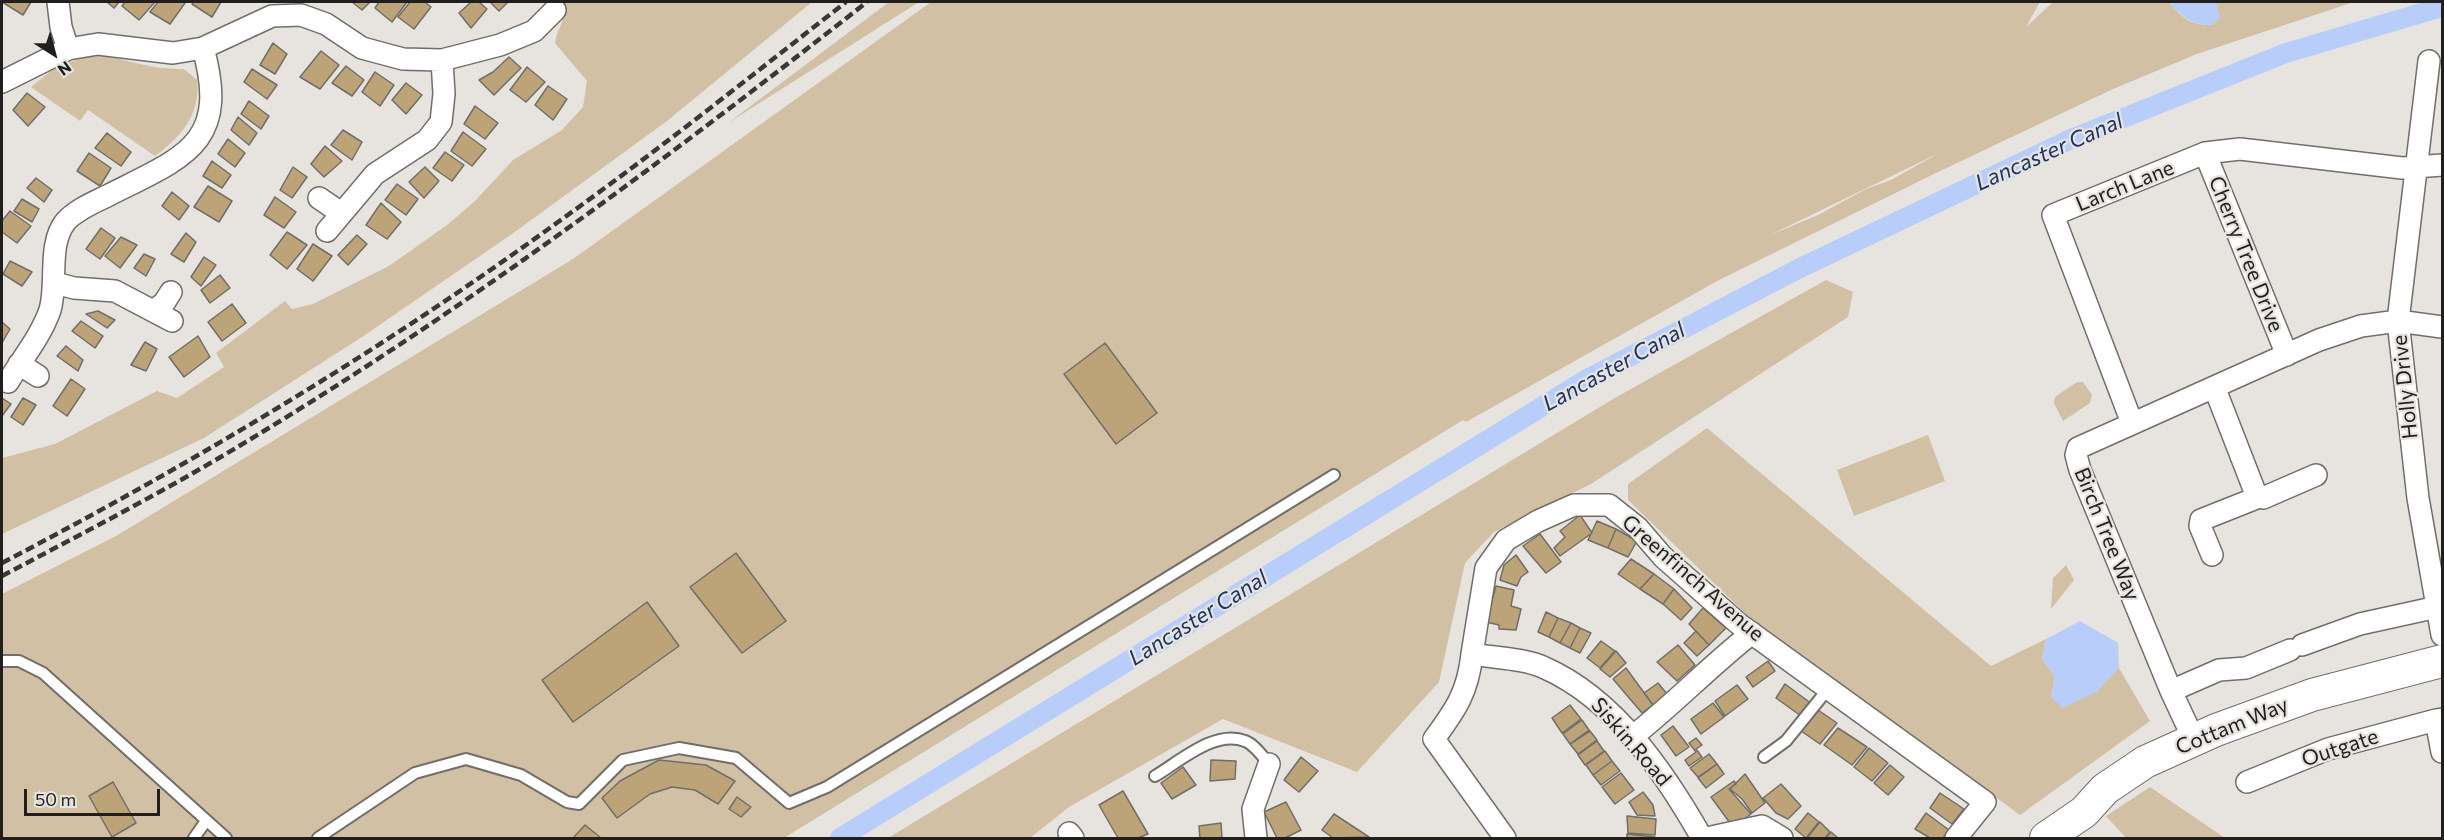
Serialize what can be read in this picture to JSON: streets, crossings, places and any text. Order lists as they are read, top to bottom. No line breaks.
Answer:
{"streets":{"main road":["Cottam Way"],"street":["Larch Lane","Cherry Tree Drive","Holly Drive","Birch Tree Way","Greenfinch Avenue","Siskin Road","Outgate"]},"crossings":[["Larch Lane","Cherry Tree Drive"],["Larch Lane","Holly Drive"],["Larch Lane","Birch Tree Way"],["Cherry Tree Drive","Birch Tree Way"],["Holly Drive","Birch Tree Way"],["Birch Tree Way","Cottam Way"],["Greenfinch Avenue","Siskin Road"]],"water":["Lancaster Canal"],"scale_bar":"50 m","north":"bottom right"}
